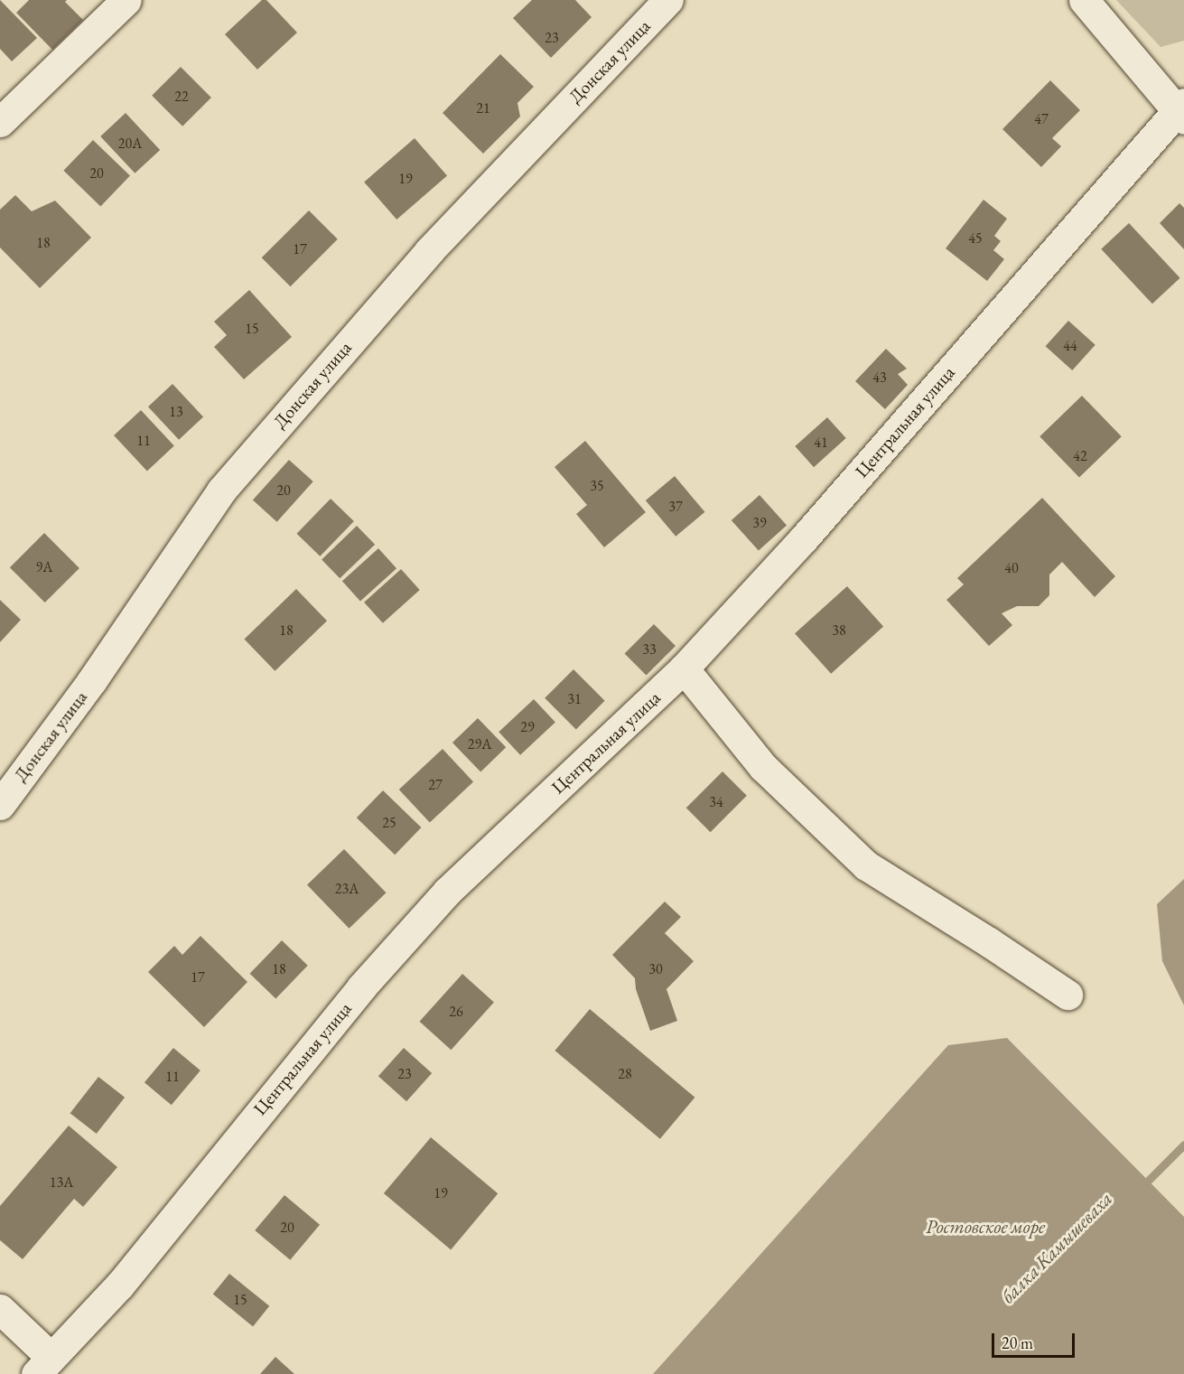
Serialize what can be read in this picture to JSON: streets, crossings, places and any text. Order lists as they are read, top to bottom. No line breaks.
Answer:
{"streets":{"street":["Донская улица","Центральная улица"]},"water":["Ростовское море","балка Камышеваха"],"house_numbers":["23","22","21","47","20А","20","19","45","18","17","15","44","43","13","11","41","42","35","20","37","39","9А","40","18","38","33","31","29","29А","27","34","25","23А","18","30","17","26","23","28","11","13А","19","20","15"],"scale_bar":"20 m"}
